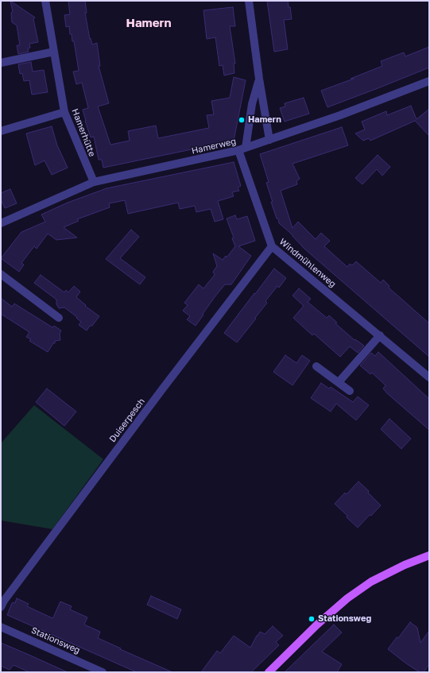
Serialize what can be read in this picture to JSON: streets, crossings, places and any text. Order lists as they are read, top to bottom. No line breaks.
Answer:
{"streets":{"street":["Hamerhütte","Hamerweg","Windmühlenweg","Duiserpesch","Stationsweg"]},"crossings":[["Hamerhütte","Hamerweg"],["Hamerweg","Windmühlenweg"],["Windmühlenweg","Duiserpesch"]],"districts":["Hamern"],"places":["Hamern","Stationsweg"]}
